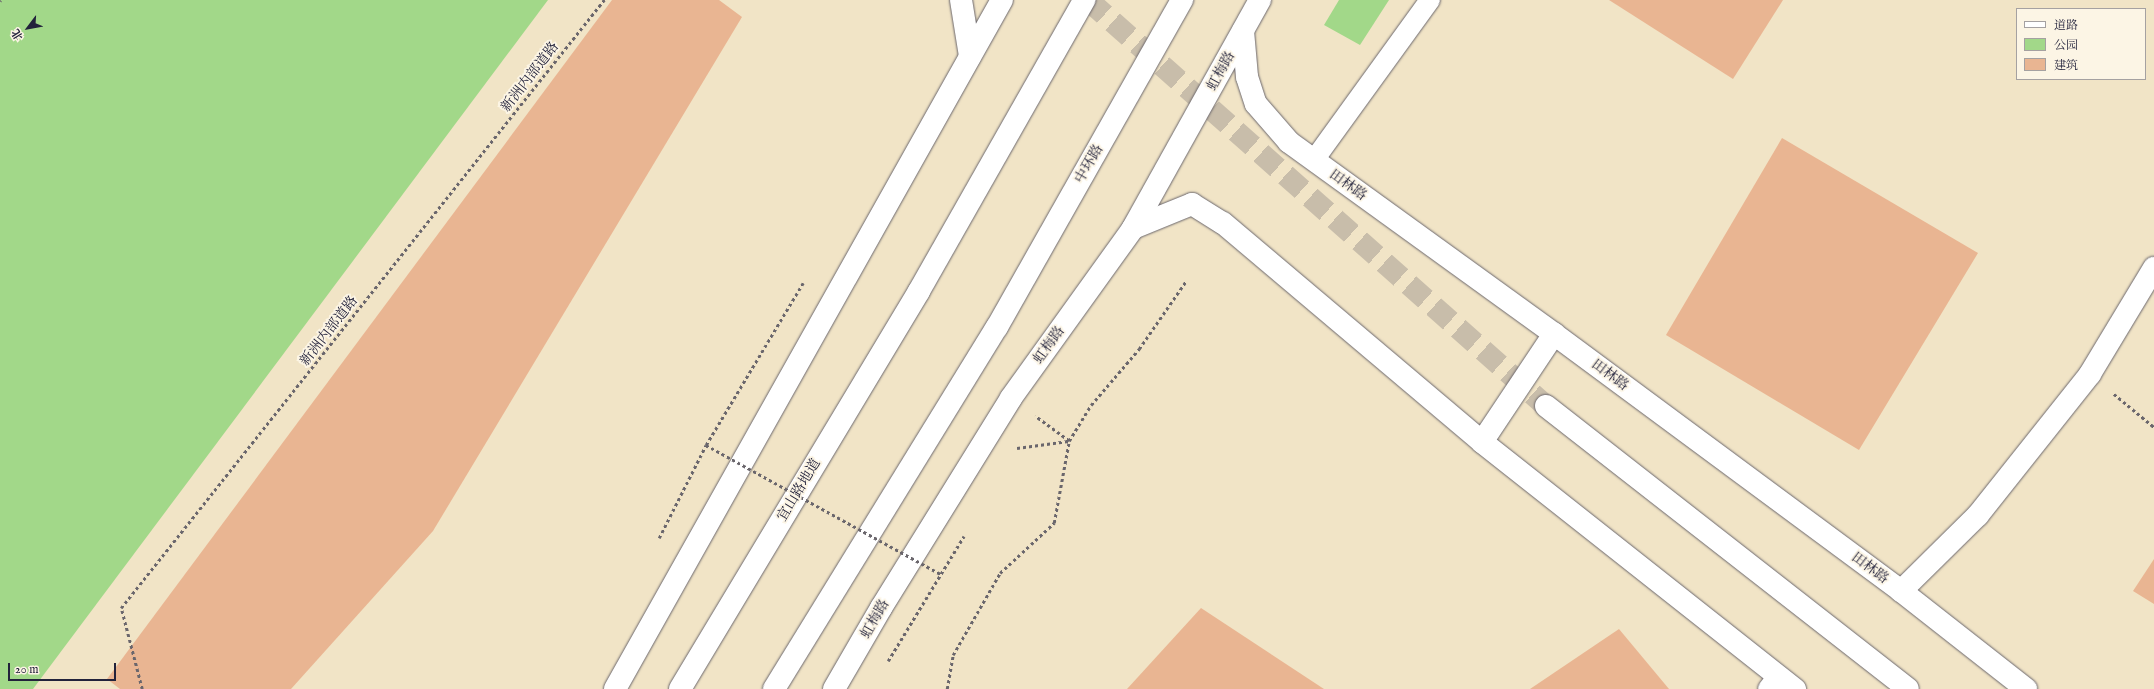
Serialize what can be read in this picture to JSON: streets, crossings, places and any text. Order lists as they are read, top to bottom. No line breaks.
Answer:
{"streets":{"main road":["虹梅路","中环路","田林路","宜山路地道"],"path":["新洲内部道路"]},"crossings":[["虹梅路","田林路"]],"legend":["道路","公园","建筑"],"scale_bar":"20 m","north":"bottom left"}
